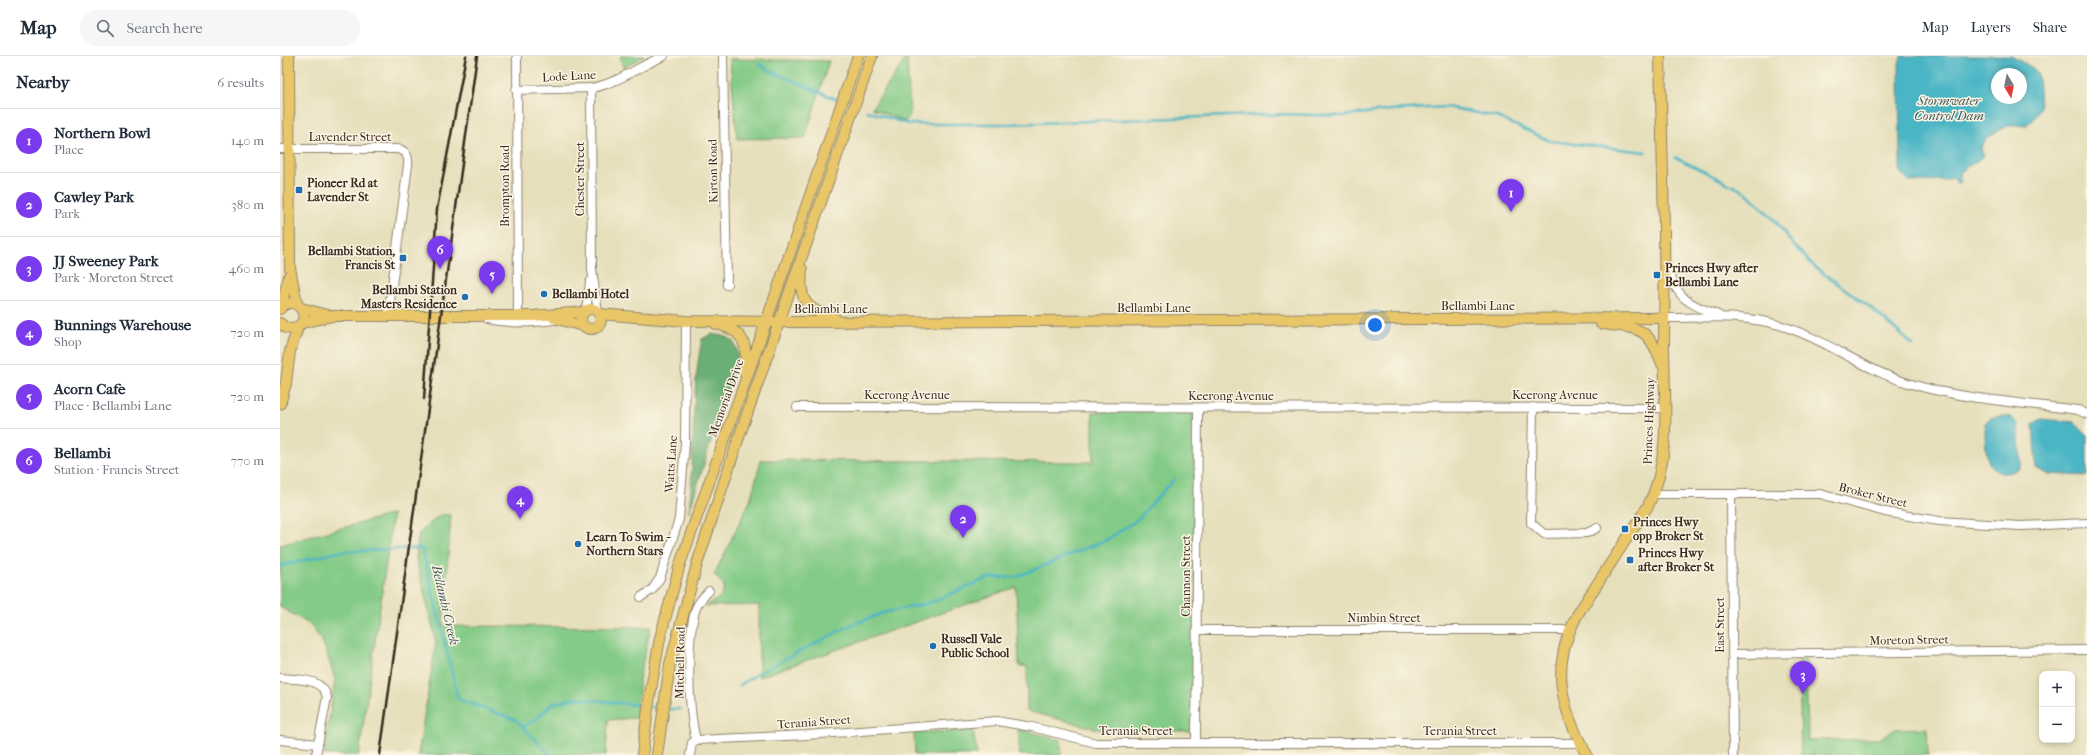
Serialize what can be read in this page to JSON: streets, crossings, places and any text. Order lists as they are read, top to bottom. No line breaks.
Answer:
{"streets":{"main road":["Bellambi Lane","Memorial Drive","Princes Highway"],"street":["Lode Lane","Lavender Street","Kirton Road","Chester Street","Brompton Road","Keerong Avenue","Watts Lane","Broker Street","Channon Street","Nimbin Street","East Street","Moreton Street","Mitchell Road","Terania Street"]},"crossings":[["Lode Lane","Chester Street"],["Lode Lane","Brompton Road"],["Bellambi Lane","Memorial Drive"],["Bellambi Lane","Princes Highway"],["Bellambi Lane","Watts Lane"],["Keerong Avenue","Princes Highway"],["Keerong Avenue","Channon Street"],["Princes Highway","Broker Street"],["Princes Highway","Nimbin Street"],["Princes Highway","Terania Street"],["Broker Street","East Street"],["Channon Street","Nimbin Street"],["Channon Street","Terania Street"],["East Street","Moreton Street"],["Mitchell Road","Terania Street"]],"water":["Stormwater Control Dam","Bellambi Creek"],"places":{"transit":["Pioneer Rd at Lavender St","Bellambi Station, Francis St","Princes Hwy after Bellambi Lane","Princes Hwy opp Broker St","Princes Hwy after Broker St"],"other":["Bellambi Hotel","Bellambi Station Masters Residence","Learn To Swim - Northern Stars","Russell Vale Public School"]},"north":"bottom","page":{"header":"Map","search":"Search here","nav":["Map","Layers","Share"],"heading":["Nearby","6 results"],"list":[{"mark":"1","name":"Northern Bowl","note":"Place","value":"140 m"},{"mark":"2","name":"Cawley Park","note":"Park","value":"380 m"},{"mark":"3","name":"JJ Sweeney Park","note":"Park · Moreton Street","value":"460 m"},{"mark":"4","name":"Bunnings Warehouse","note":"Shop","value":"720 m"},{"mark":"5","name":"Acorn Cafe","note":"Place · Bellambi Lane","value":"720 m"},{"mark":"6","name":"Bellambi","note":"Station · Francis Street","value":"770 m"}],"pins":["1","6","5","4","2","3"],"map_buttons":["+","−"]}}
